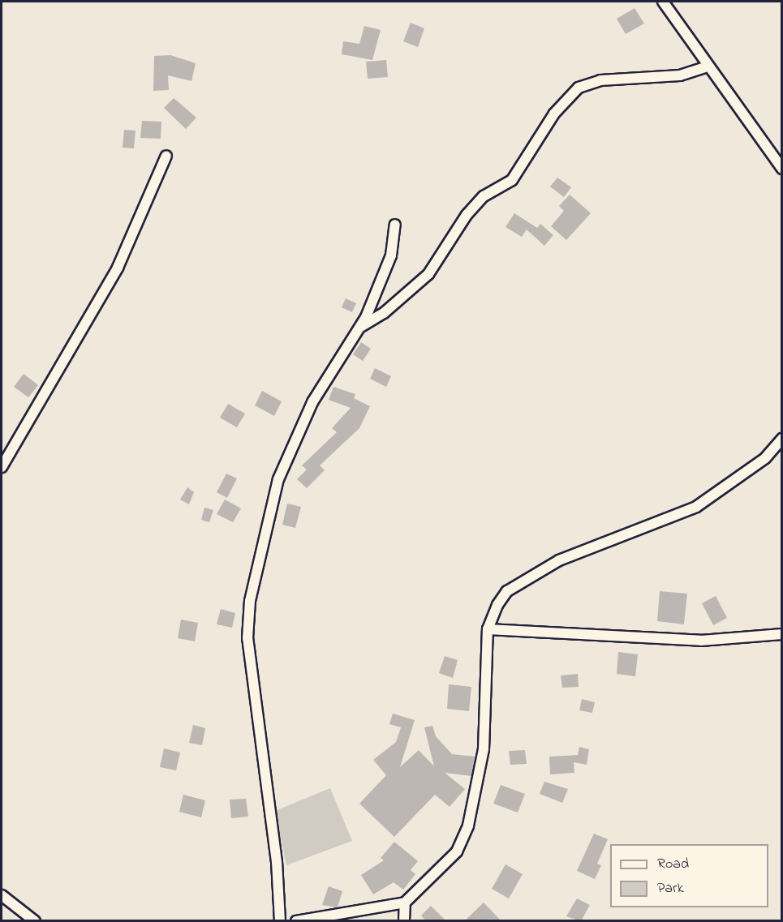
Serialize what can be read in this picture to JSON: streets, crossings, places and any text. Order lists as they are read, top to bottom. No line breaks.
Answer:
{"legend":["Road","Park"]}
